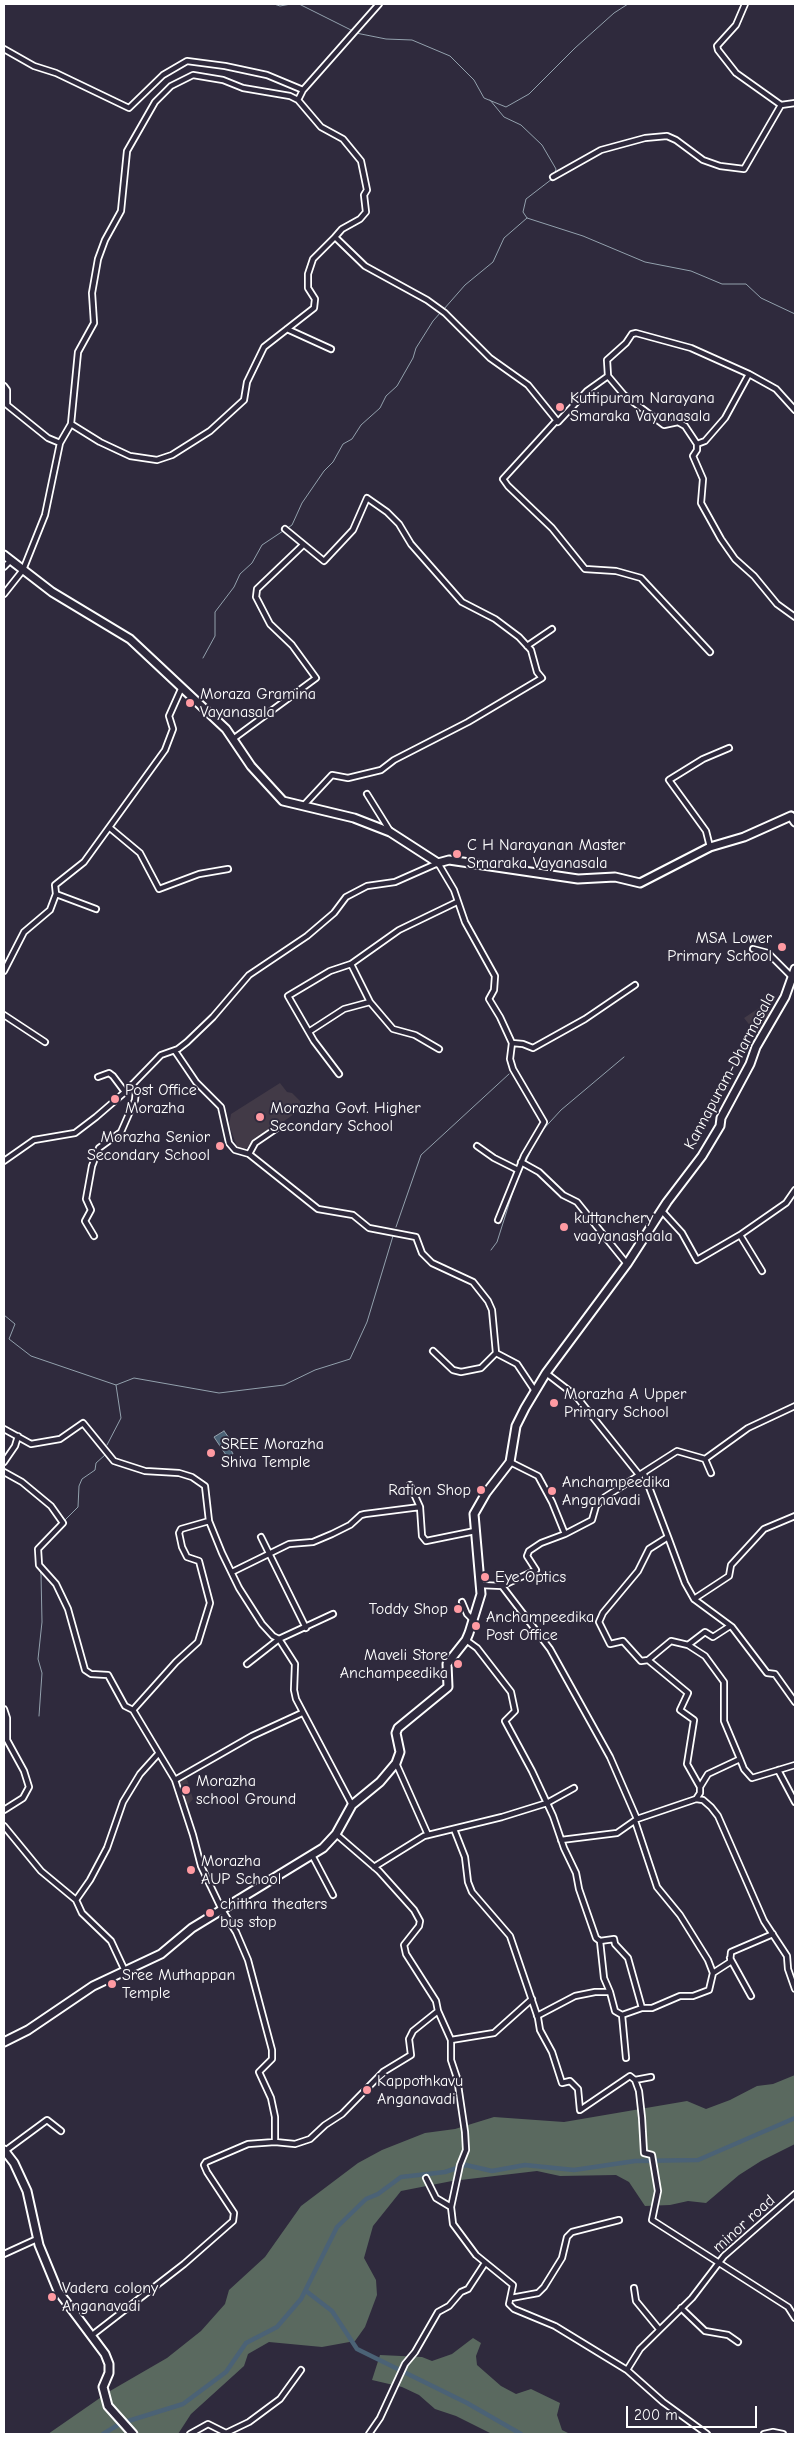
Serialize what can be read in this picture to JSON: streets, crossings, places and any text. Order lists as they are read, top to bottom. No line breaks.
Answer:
{"streets":{"main road":["Kannapuram-Dharmasala"],"street":["minor road"]},"places":["Kuttipuram Narayana Smaraka Vayanasala","Moraza Gramina Vayanasala","C H Narayanan Master Smaraka Vayanasala","MSA Lower Primary School","Post Office Morazha","Morazha Govt. Higher Secondary School","Morazha Senior Secondary School","kuttanchery vaayanashaala","Morazha A Upper Primary School","SREE Morazha Shiva Temple","Ration Shop","Anchampeedika Anganavadi","Eye Optics","Toddy Shop","Anchampeedika Post Office","Maveli Store Anchampeedika","Morazha school Ground","Morazha AUP School","chithra theaters bus stop","Sree Muthappan Temple","Kappothkavu Anganavadi","Vadera colony Anganavadi"],"scale_bar":"200 m"}
